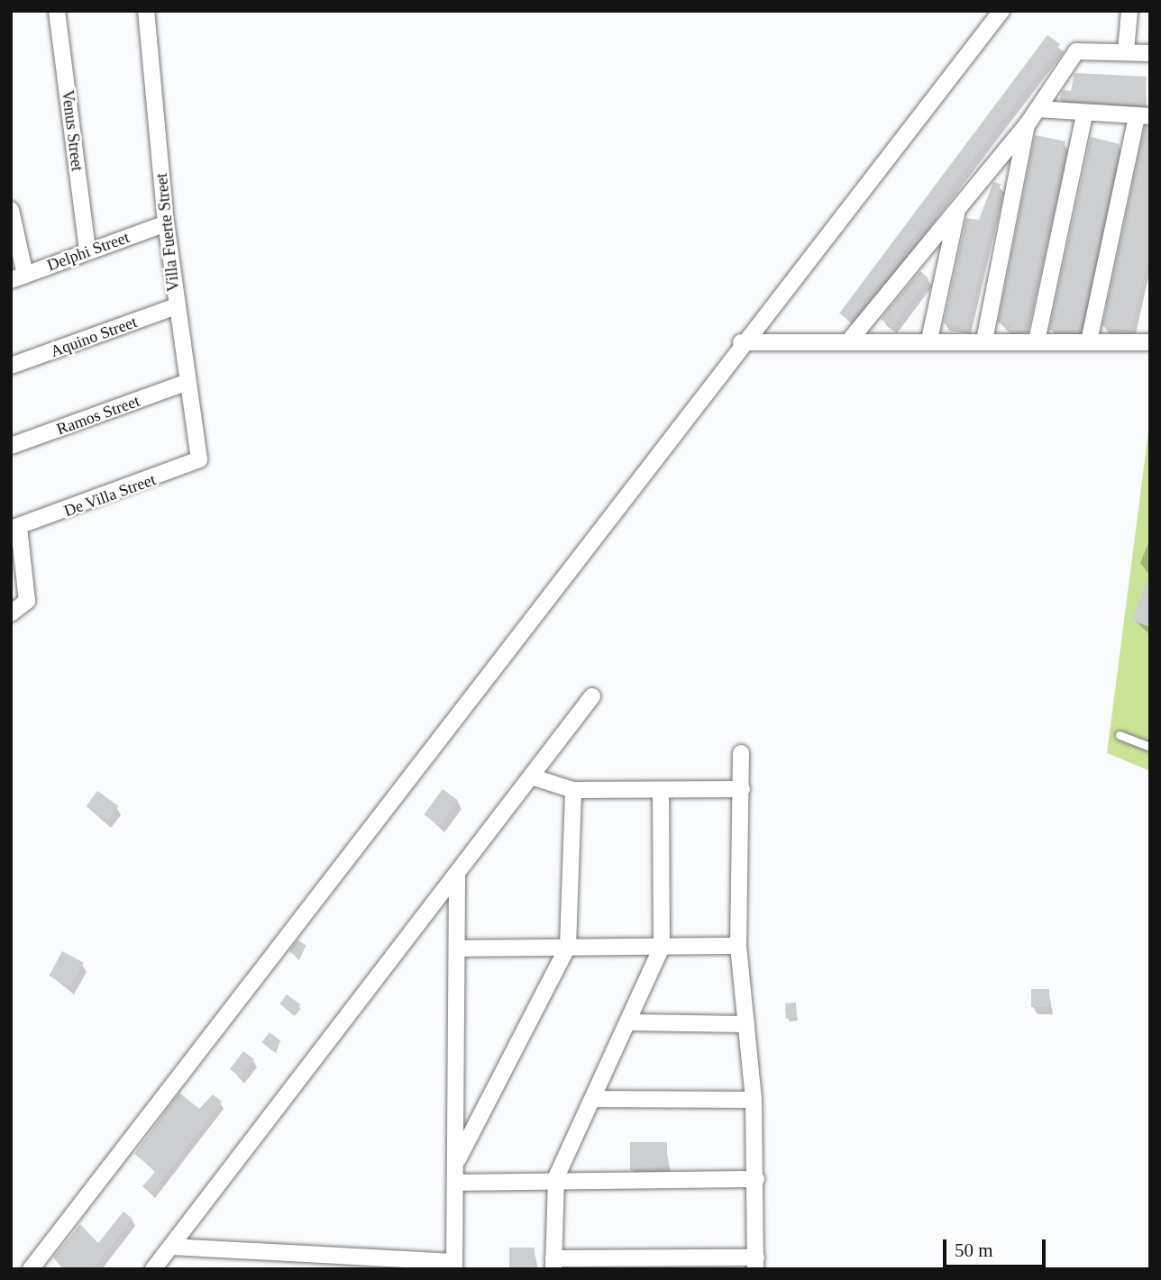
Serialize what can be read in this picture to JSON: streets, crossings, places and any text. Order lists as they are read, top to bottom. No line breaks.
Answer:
{"streets":{"street":["Venus Street","Villa Fuerte Street","Delphi Street","Aquino Street","Ramos Street","De Villa Street"]},"crossings":[["Venus Street","Delphi Street"],["Villa Fuerte Street","Delphi Street"],["Villa Fuerte Street","Aquino Street"],["Villa Fuerte Street","Ramos Street"],["Villa Fuerte Street","De Villa Street"]],"scale_bar":"50 m"}
